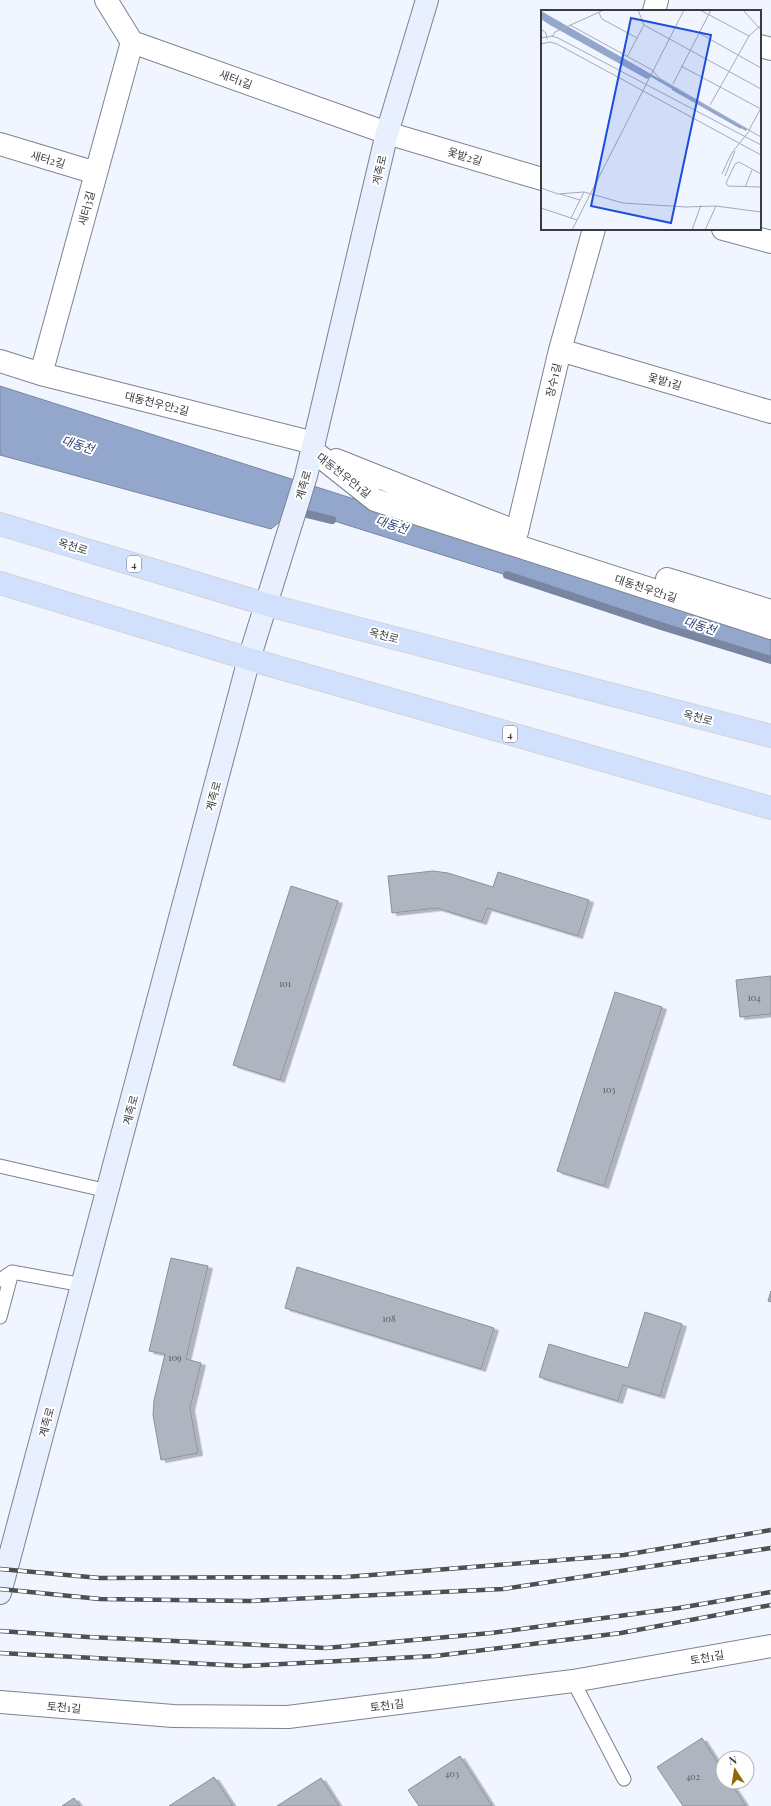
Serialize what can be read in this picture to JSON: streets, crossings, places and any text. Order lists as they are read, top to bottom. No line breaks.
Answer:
{"streets":{"main road":["계족로","옥천로","4"],"street":["새터1길","옻밭2길","새터2길","새터3길","장수1길","옻밭1길","대동천우안2길","대동천우안1길","토천1길"]},"crossings":[["새터1길","옻밭2길"],["새터1길","계족로"],["새터1길","새터3길"],["옻밭2길","계족로"],["새터2길","새터3길"],["계족로","대동천우안2길"],["계족로","대동천우안1길"],["계족로","옥천로"],["계족로","4"],["새터3길","대동천우안2길"],["장수1길","옻밭1길"],["장수1길","대동천우안1길"],["대동천우안2길","대동천우안1길"]],"water":["대동천"],"house_numbers":["101","104","103","108","109","403","402"],"north":"top"}
